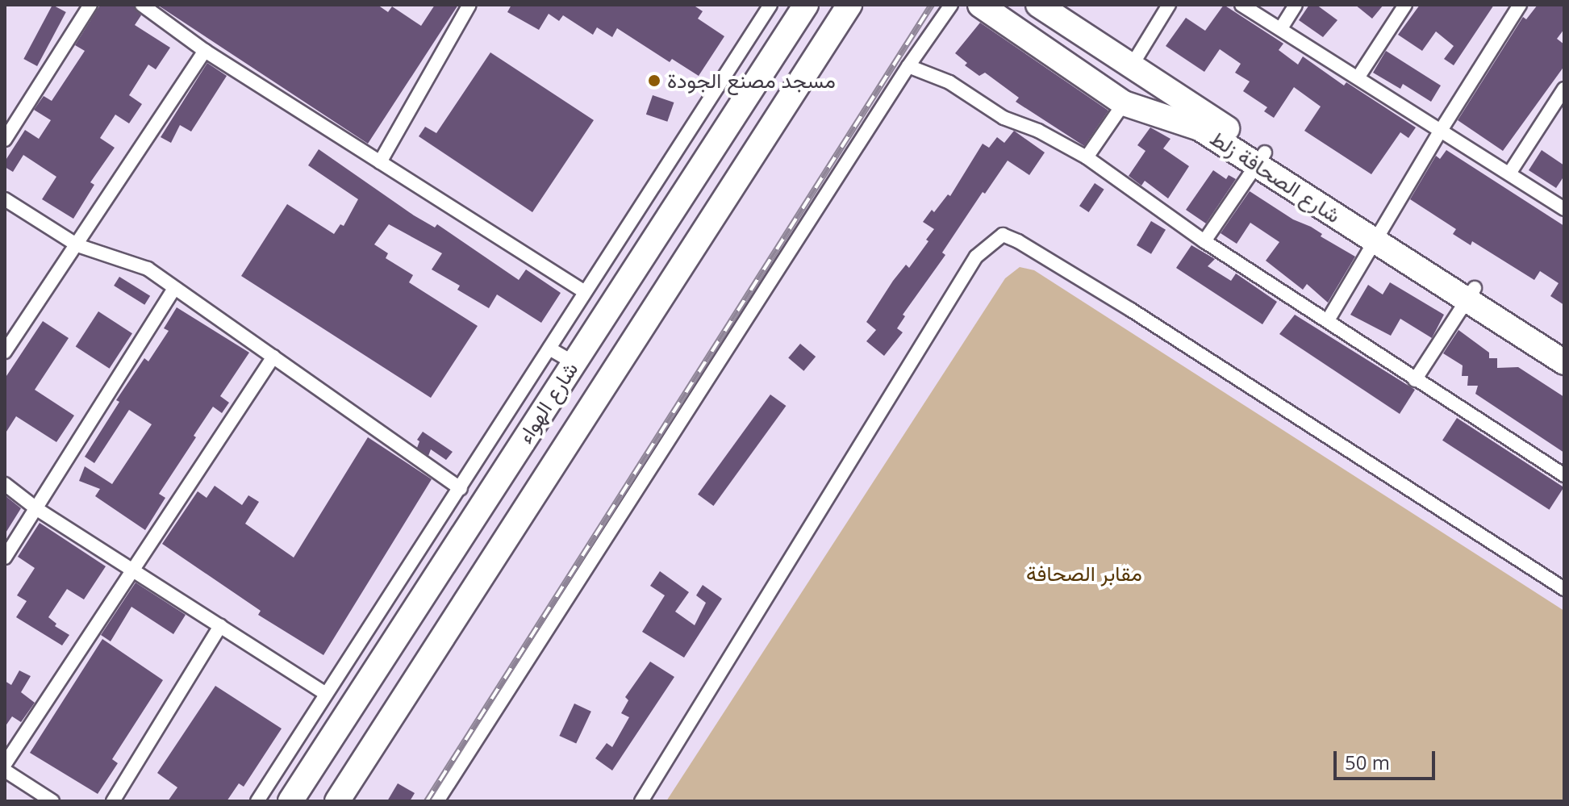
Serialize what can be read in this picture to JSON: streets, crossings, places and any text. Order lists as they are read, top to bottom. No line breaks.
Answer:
{"streets":{"highway":["شارع الصحافة زلط","شارع الهواء"]},"parks":["مقابر الصحافة"],"places":["مسجد مصنع الجودة"],"scale_bar":"50 m"}
